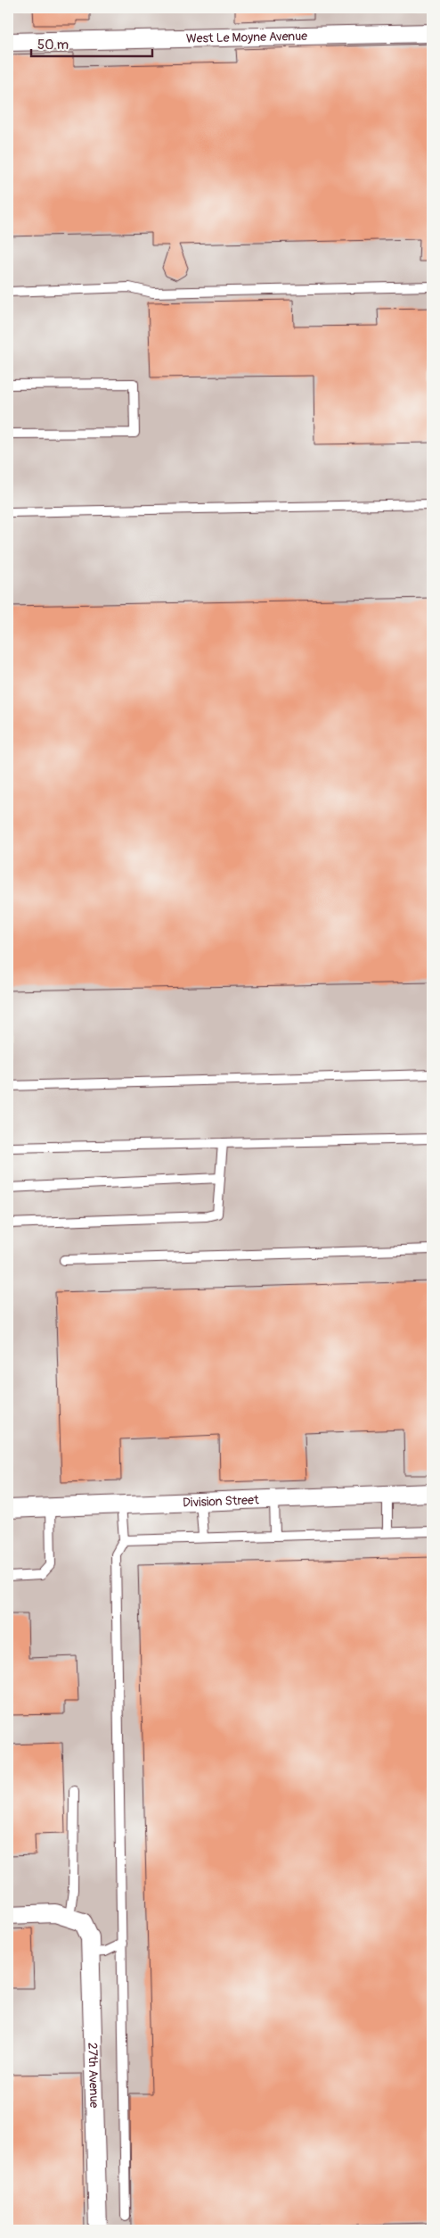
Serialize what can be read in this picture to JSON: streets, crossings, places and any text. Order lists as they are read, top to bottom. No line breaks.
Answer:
{"streets":{"street":["West Le Moyne Avenue","Division Street","27th Avenue"]},"scale_bar":"50 m"}
